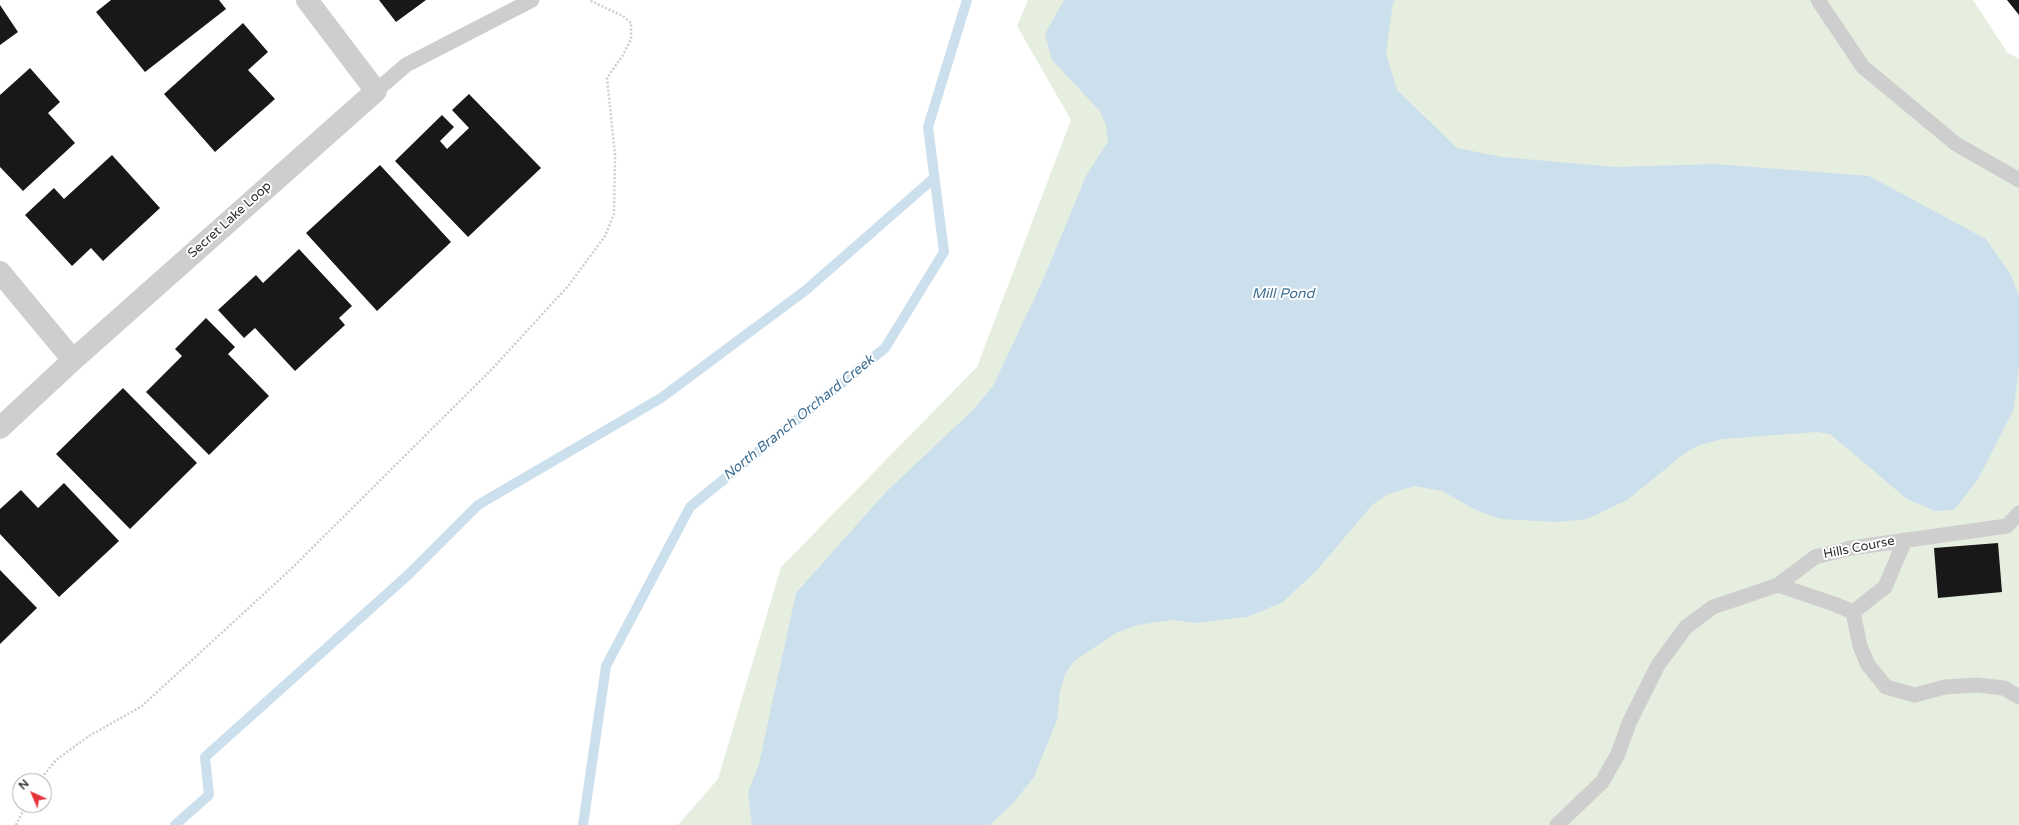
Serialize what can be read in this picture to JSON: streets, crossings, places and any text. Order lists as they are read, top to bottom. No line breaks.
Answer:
{"streets":{"street":["Secret Lake Loop"],"lane":["Hills Course"]},"water":["Mill Pond","North Branch Orchard Creek"],"north":"top left"}
